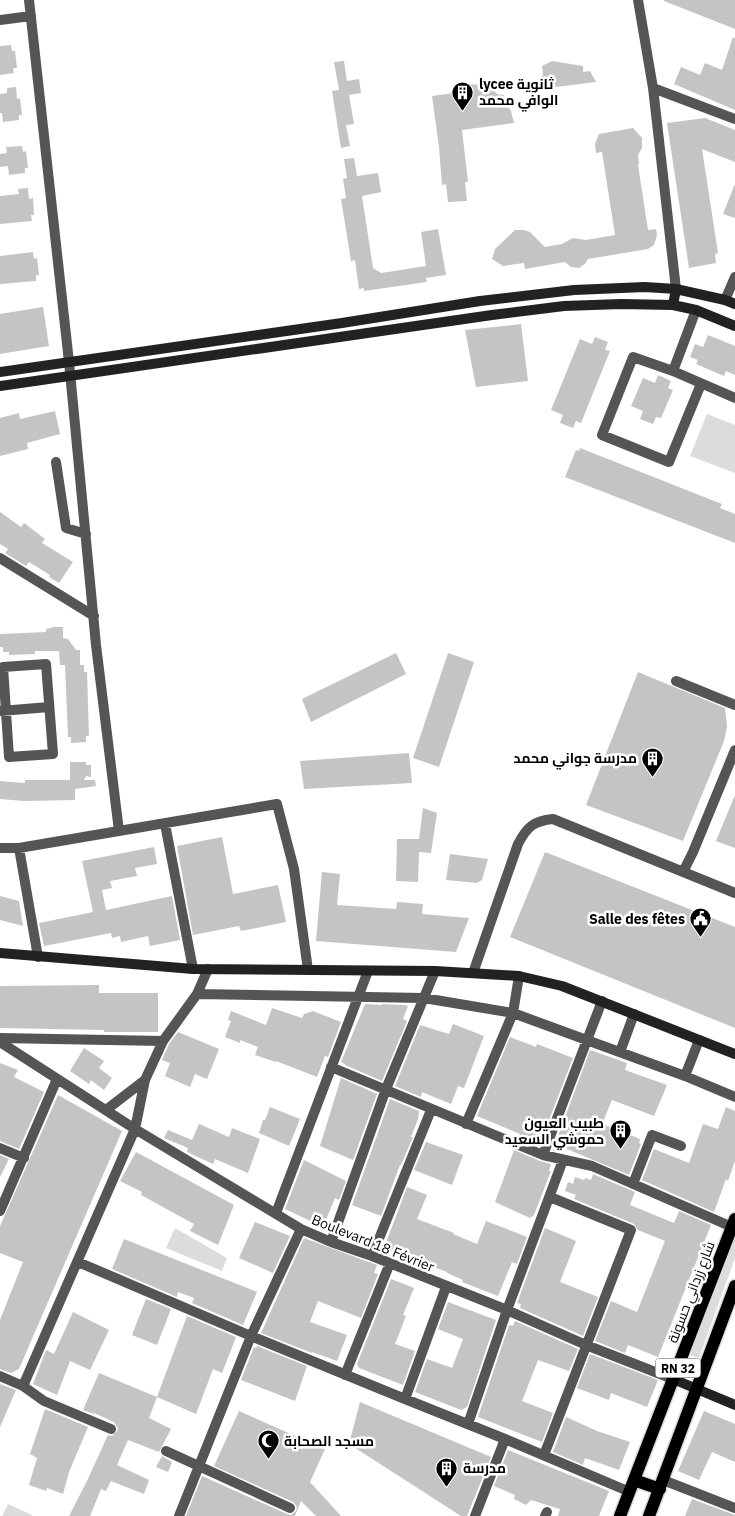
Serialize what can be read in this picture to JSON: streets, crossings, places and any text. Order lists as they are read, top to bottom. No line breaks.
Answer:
{"streets":{"main road":["شارع زرداني حسونة","RN 32"],"street":["Boulevard 18 Février"]},"crossings":[["Boulevard 18 Février","شارع زرداني حسونة"],["Boulevard 18 Février","RN 32"]],"places":{"building":["lycee ثانوية الوافي محمد","مدرسة جواني محمد","طبيب العيون حموشي السعيد","مدرسة"],"public building":["Salle des fêtes"],"mosque":["مسجد الصحابة"]}}
